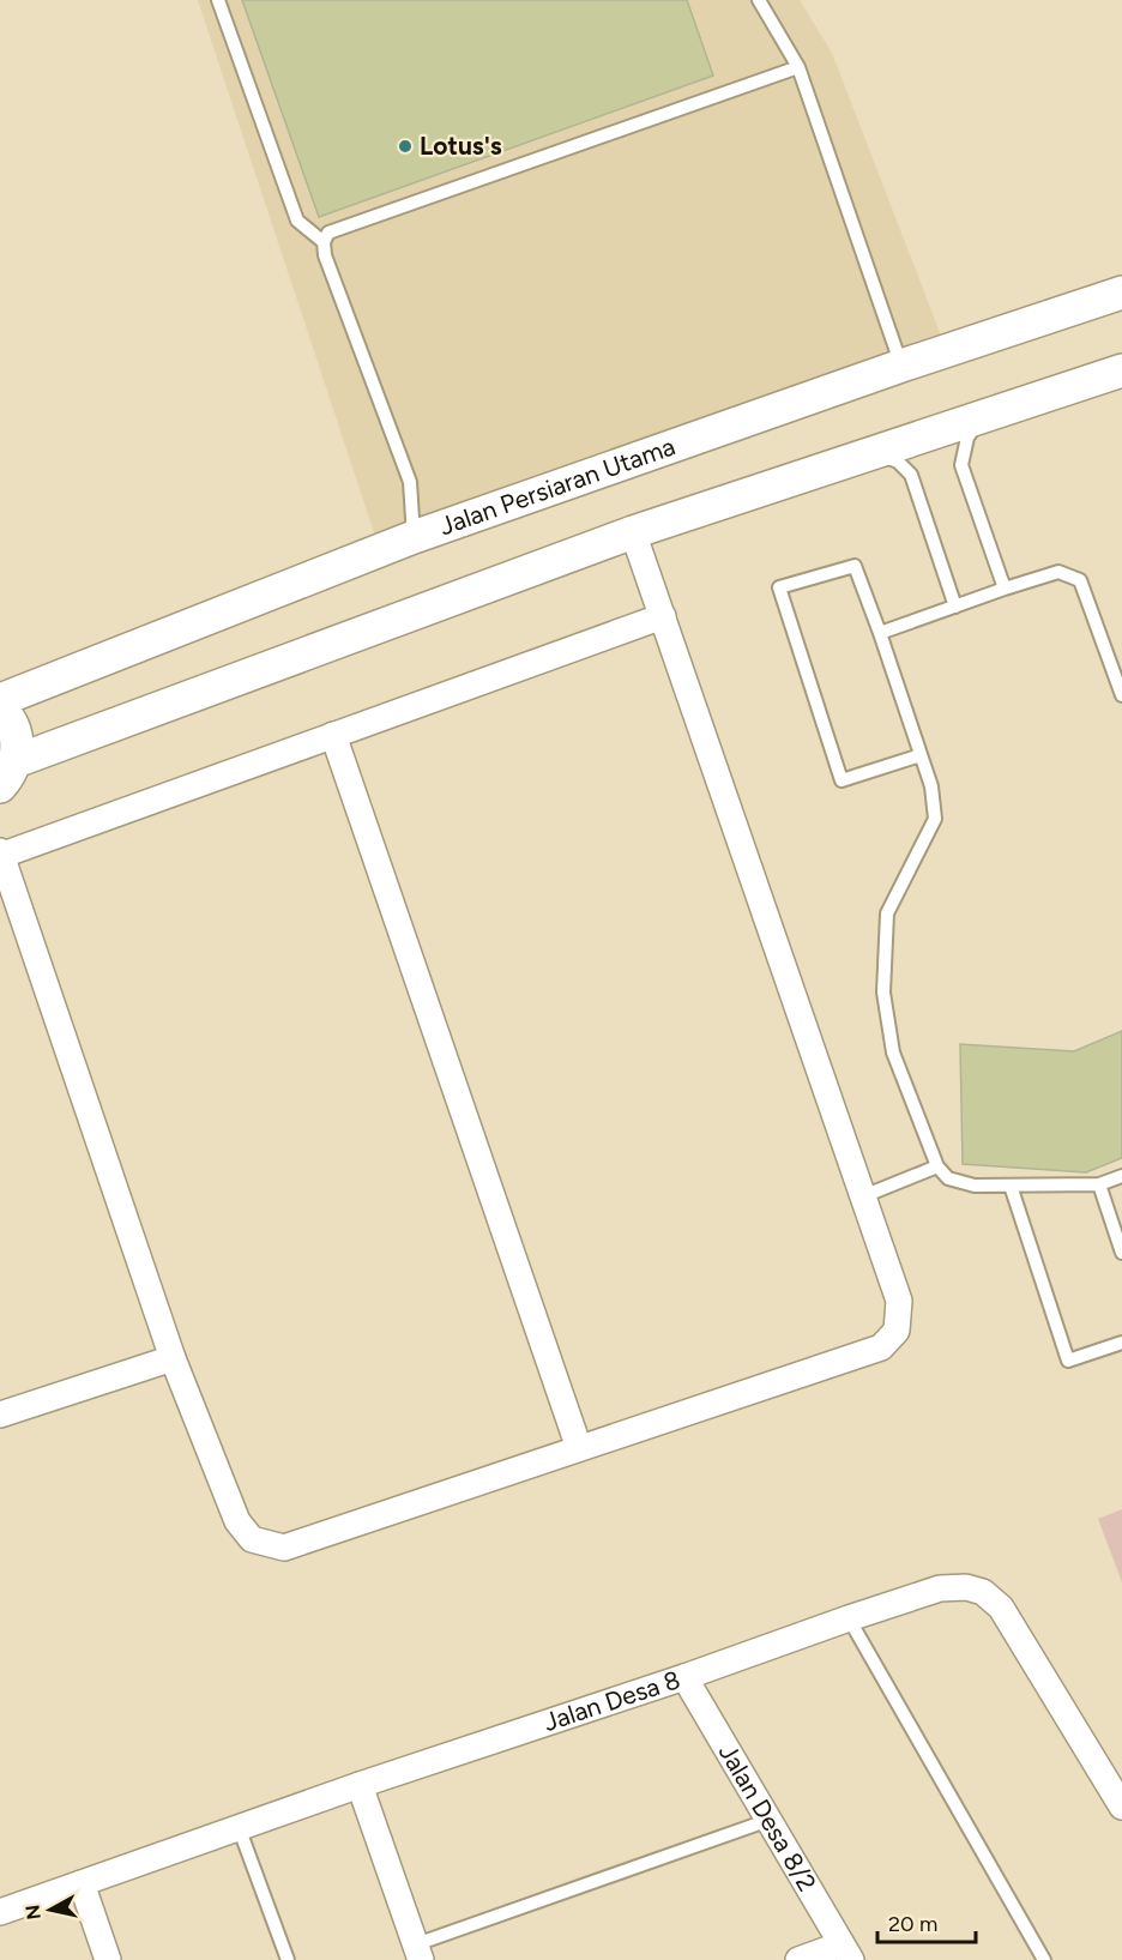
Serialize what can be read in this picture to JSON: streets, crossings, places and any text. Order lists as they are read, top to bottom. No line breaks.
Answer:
{"streets":{"street":["Jalan Persiaran Utama","Jalan Desa 8","Jalan Desa 8/2"]},"crossings":[["Jalan Desa 8","Jalan Desa 8/2"]],"places":["Lotus's"],"scale_bar":"20 m","north":"left"}
